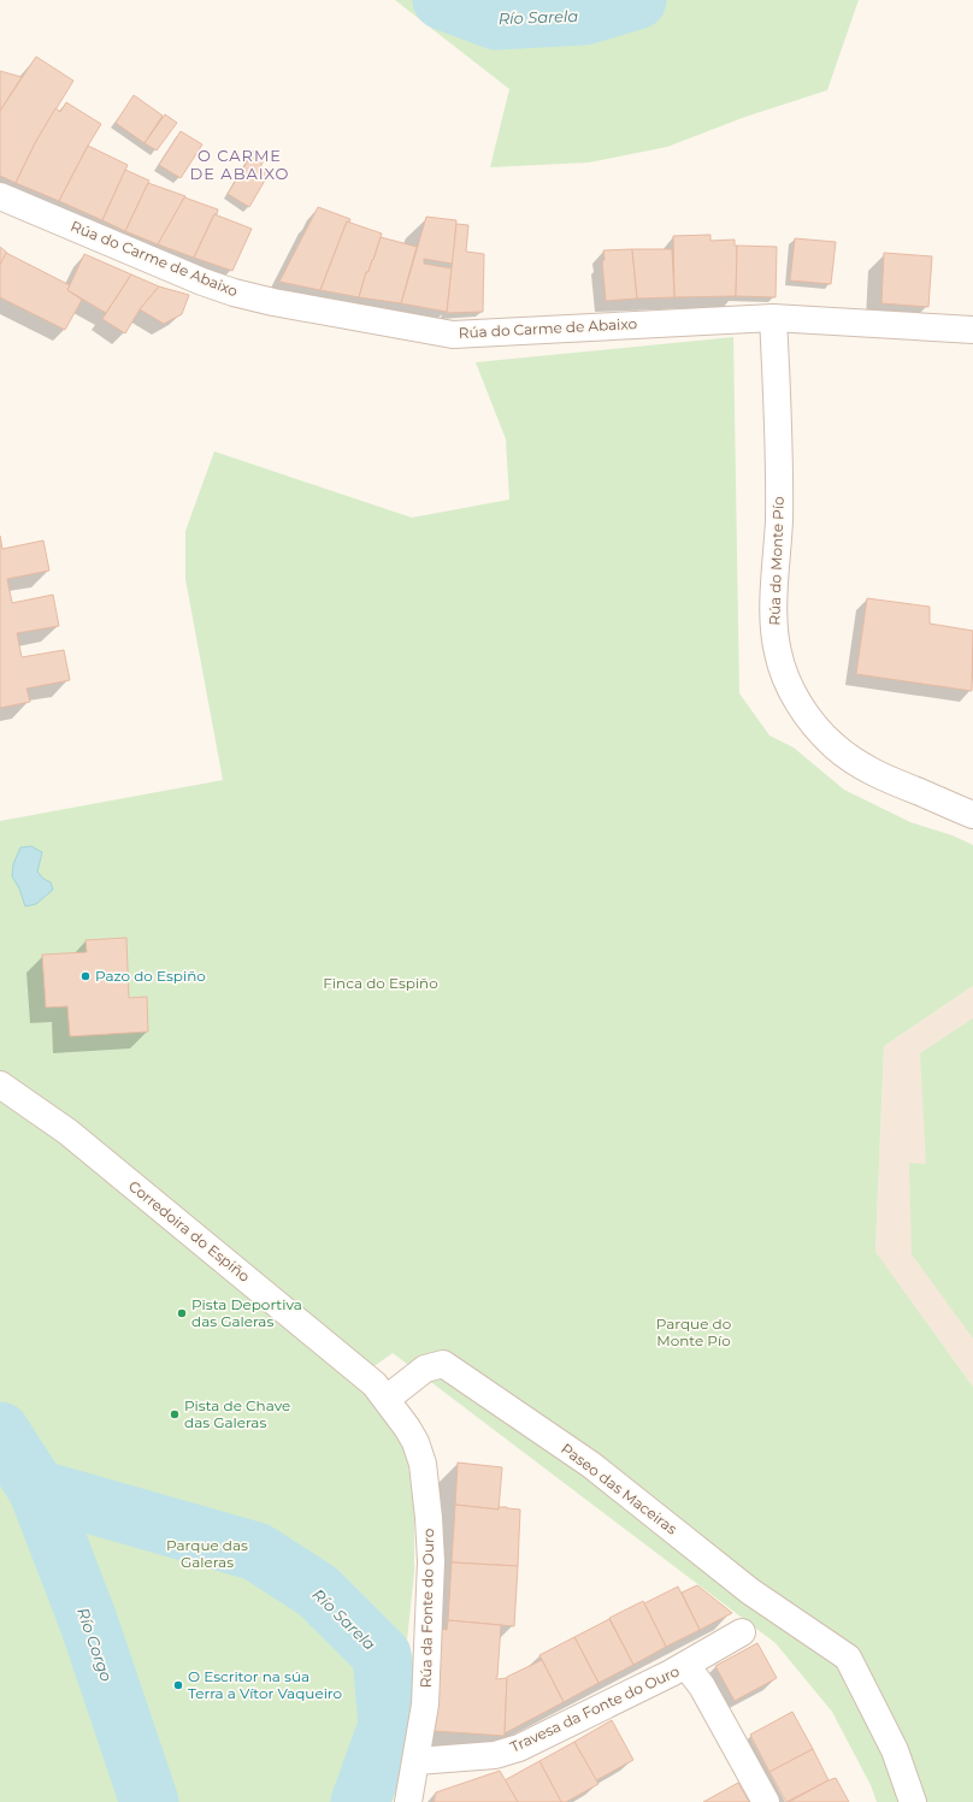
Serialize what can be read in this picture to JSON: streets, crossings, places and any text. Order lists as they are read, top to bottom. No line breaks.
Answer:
{"streets":{"street":["Rúa do Carme de Abaixo","Rúa do Monte Pío","Corredoira do Espiño","Paseo das Maceiras","Rúa da Fonte do Ouro","Travesa da Fonte do Ouro"]},"crossings":[["Rúa do Carme de Abaixo","Rúa do Monte Pío"],["Corredoira do Espiño","Paseo das Maceiras"],["Corredoira do Espiño","Rúa da Fonte do Ouro"],["Paseo das Maceiras","Rúa da Fonte do Ouro"],["Rúa da Fonte do Ouro","Travesa da Fonte do Ouro"]],"districts":["O CARME DE ABAIXO"],"water":["Río Sarela","Río Corgo"],"parks":["Finca do Espiño","Parque do Monte Pío","Parque das Galeras"],"places":["Pazo do Espiño","Pista Deportiva das Galeras","Pista de Chave das Galeras","O Escritor na súa Terra a Vítor Vaqueiro"]}
